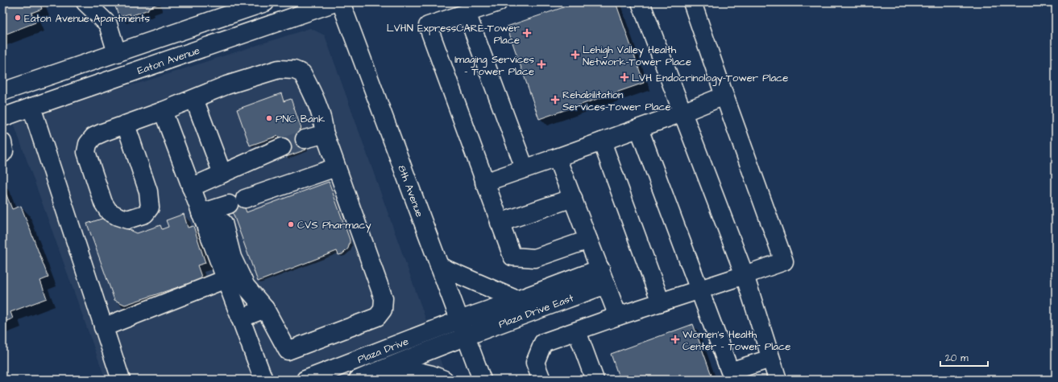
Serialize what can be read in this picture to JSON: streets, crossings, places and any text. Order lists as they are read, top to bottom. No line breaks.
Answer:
{"streets":{"street":["Eaton Avenue","8th Avenue","Plaza Drive East","Plaza Drive"]},"crossings":[["8th Avenue","Plaza Drive East"],["8th Avenue","Plaza Drive"],["Plaza Drive East","Plaza Drive"]],"places":{"other":["Eaton Avenue Apartments","PNC Bank","CVS Pharmacy"],"health":["LVHN ExpressCARE-Tower Place","Lehigh Valley Health Network–Tower Place","Imaging Services - Tower Place","LVH Endocrinology-Tower Place","Rehabilitation Services–Tower Place","Women’s Health Center - Tower Place"]},"scale_bar":"20 m"}
